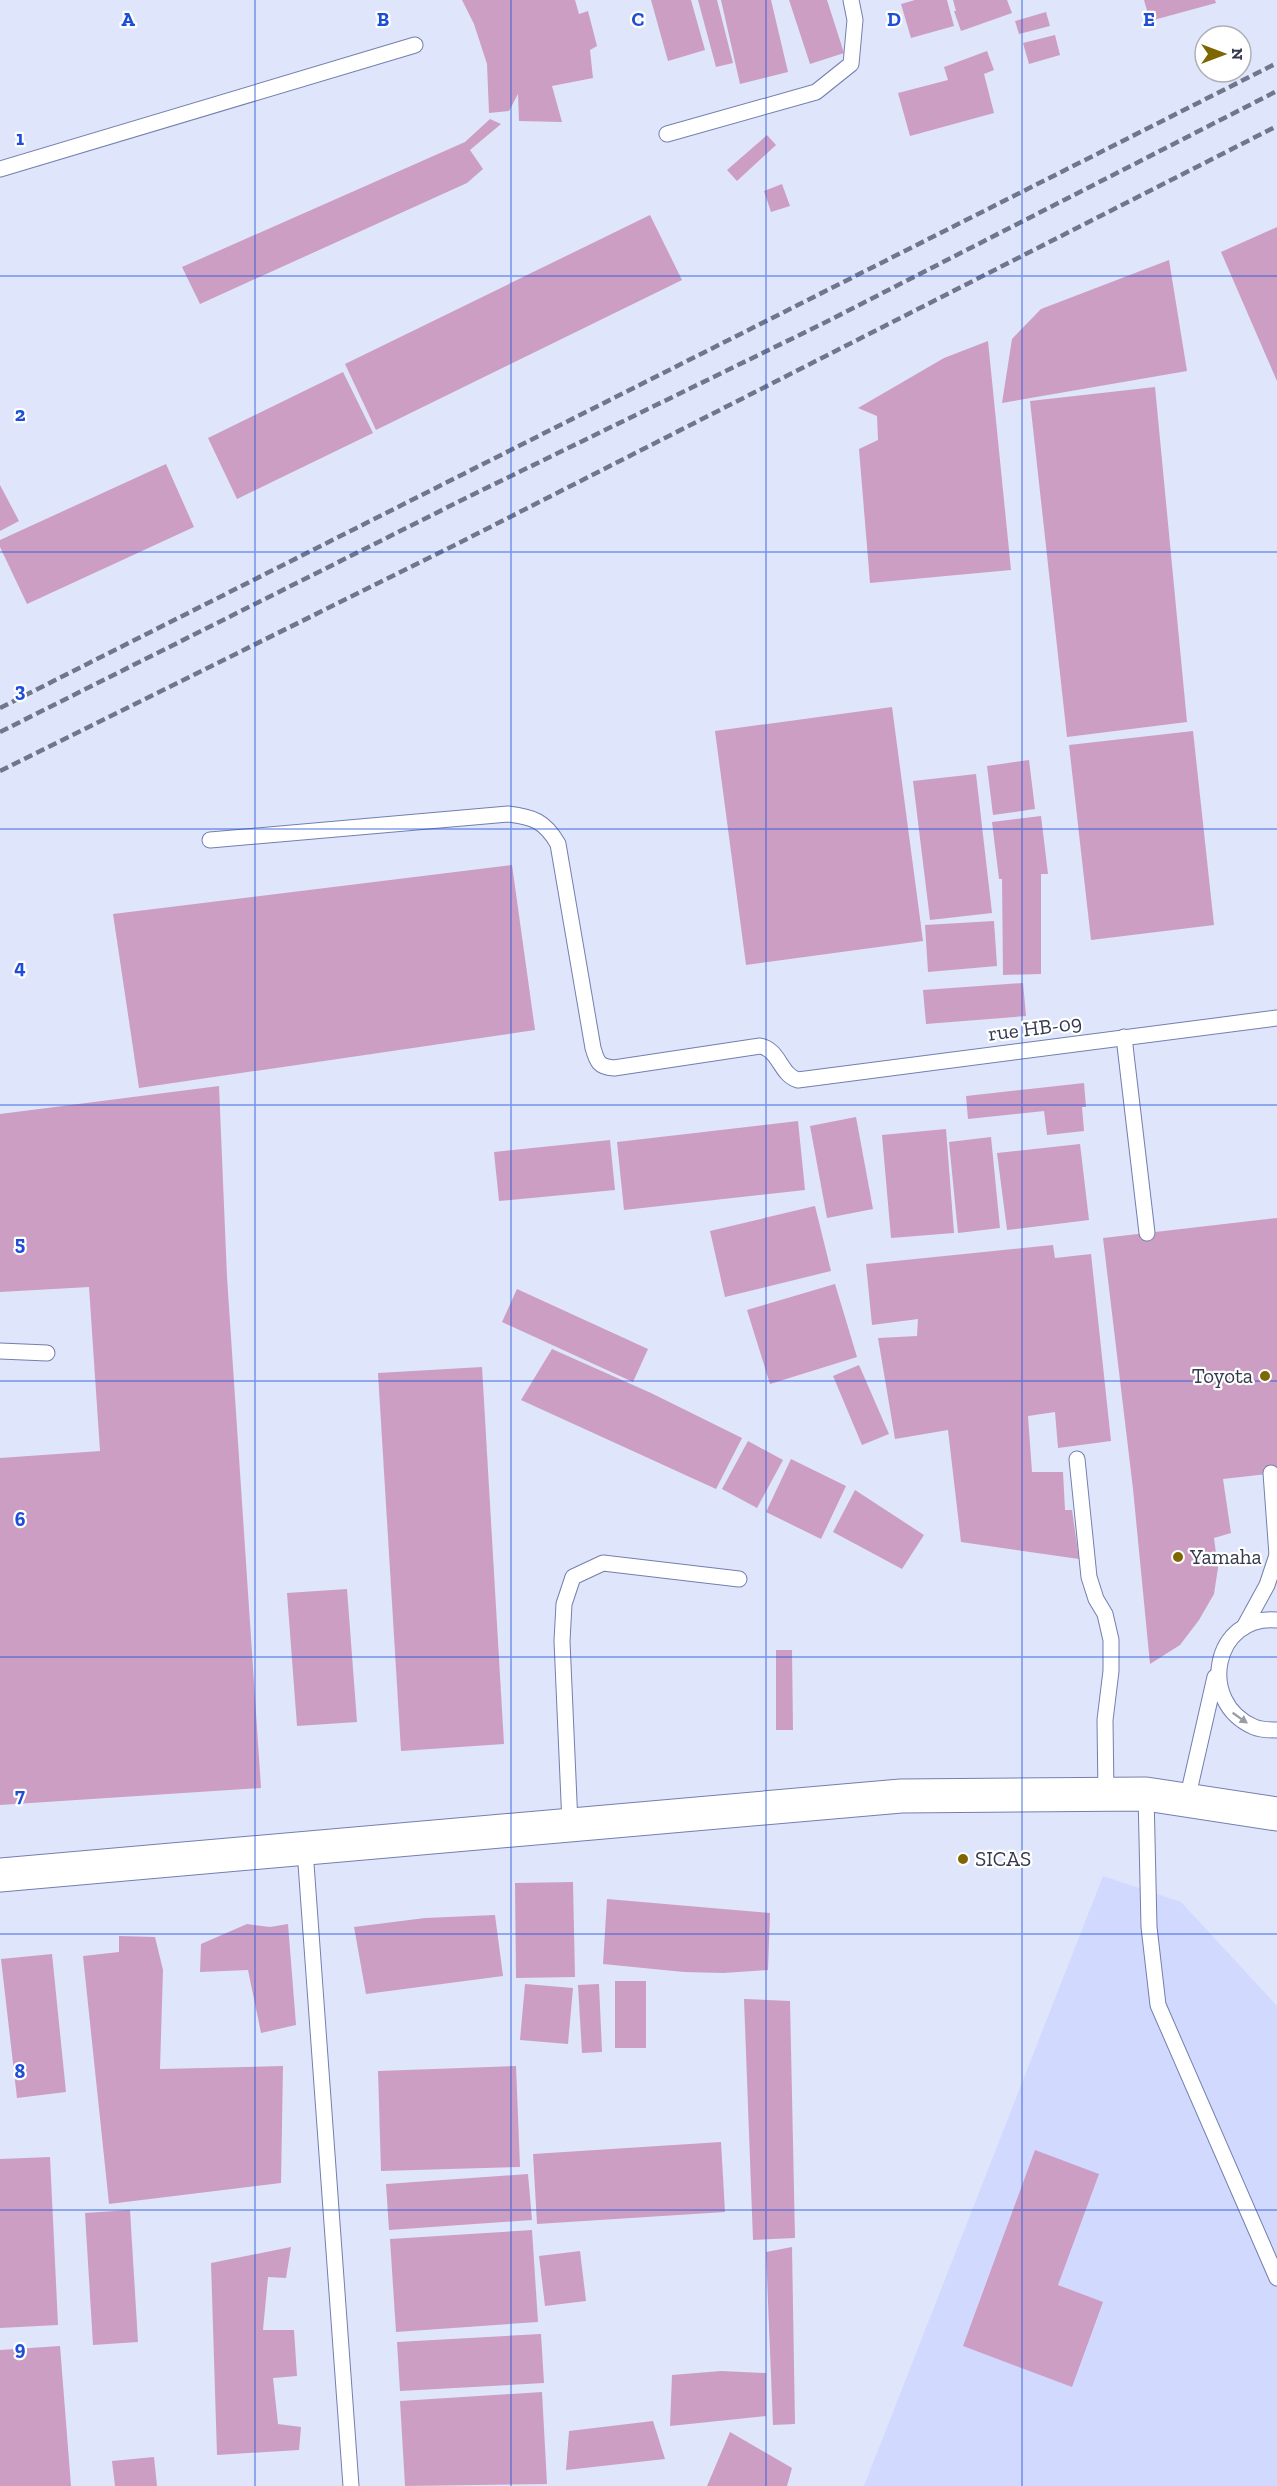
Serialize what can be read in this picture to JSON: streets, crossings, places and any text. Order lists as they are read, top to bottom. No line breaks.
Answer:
{"streets":{"lane":["rue HB-09"]},"places":["Toyota","Yamaha","SICAS"],"north":"right","grid":{"columns":["A","B","C","D","E"],"rows":["1","2","3","4","5","6","7","8","9"]}}
